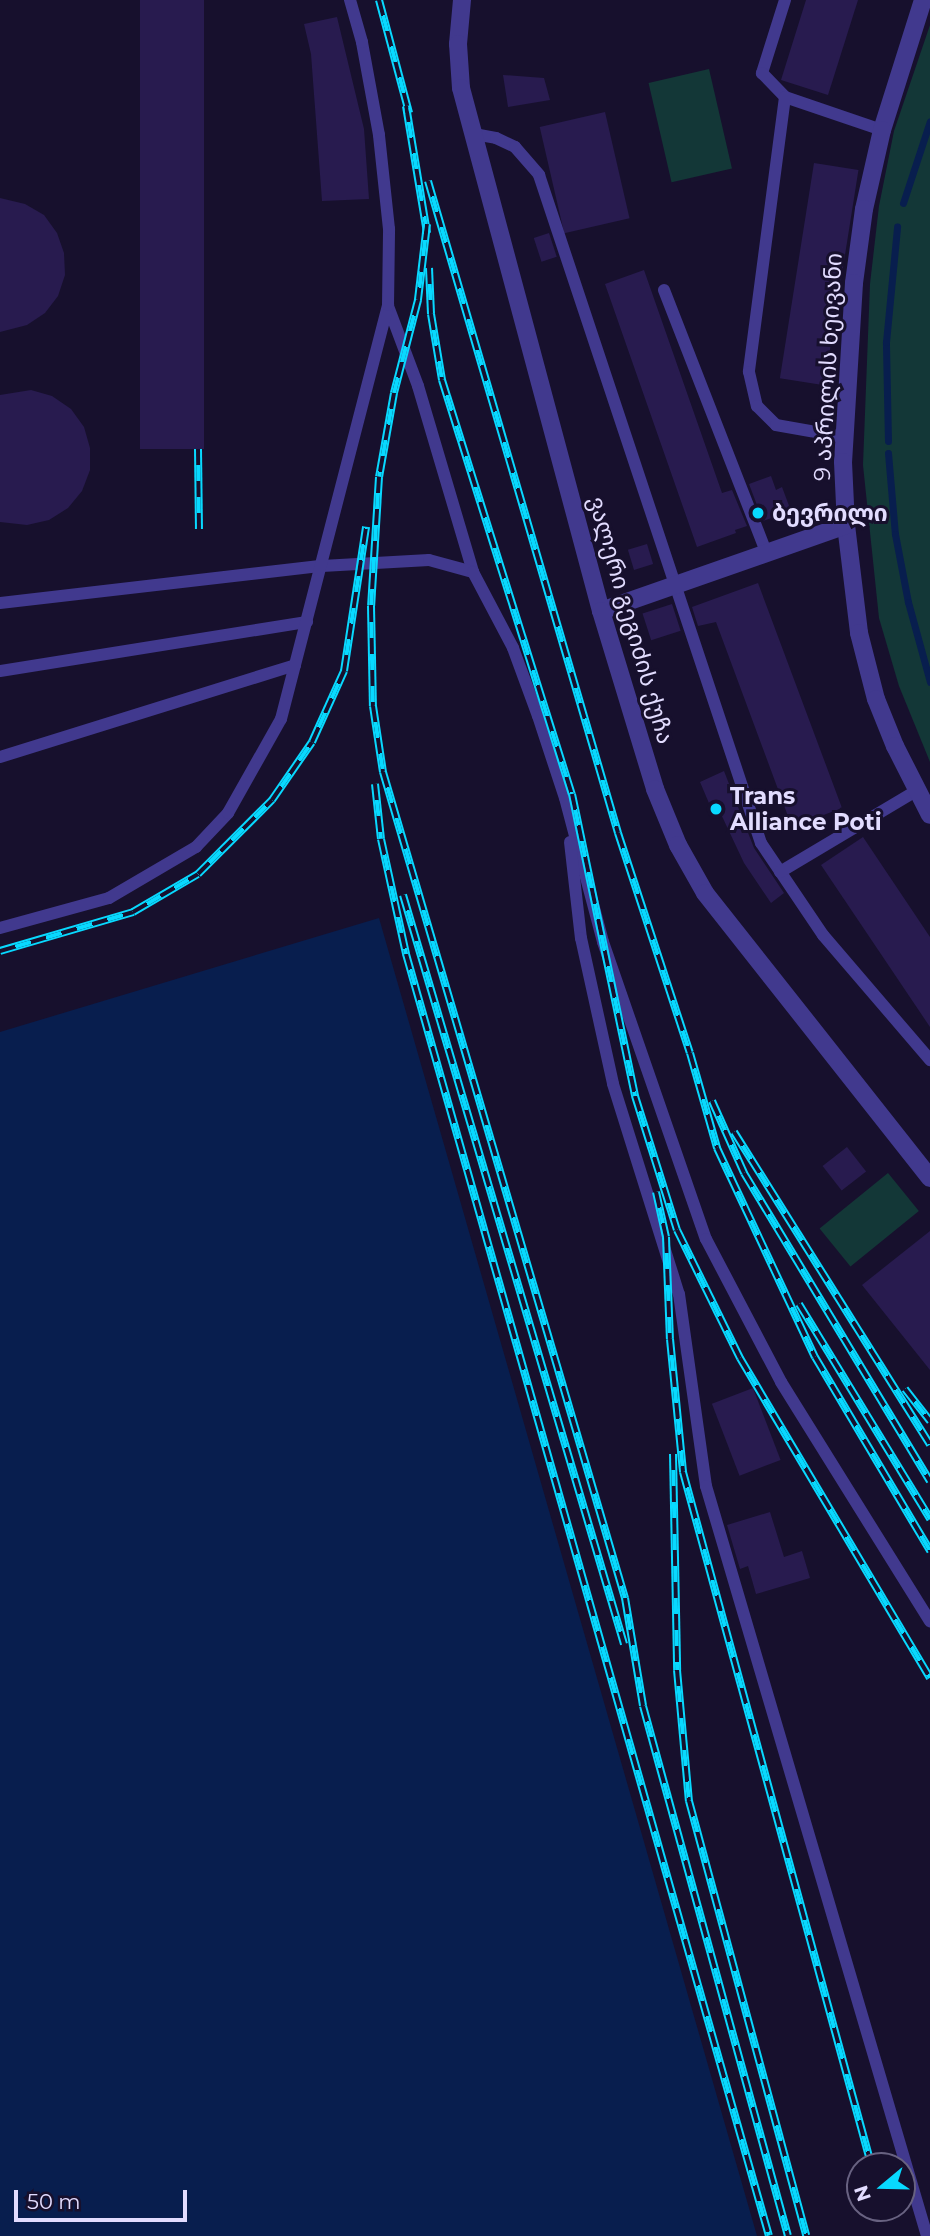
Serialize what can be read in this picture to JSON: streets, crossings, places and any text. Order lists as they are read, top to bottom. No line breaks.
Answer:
{"streets":{"street":["9 აპრილის ხეივანი","ვალერი გეგიძის ქუჩა"]},"places":["ბევრილი","Trans Alliance Poti"],"scale_bar":"50 m","north":"left"}
